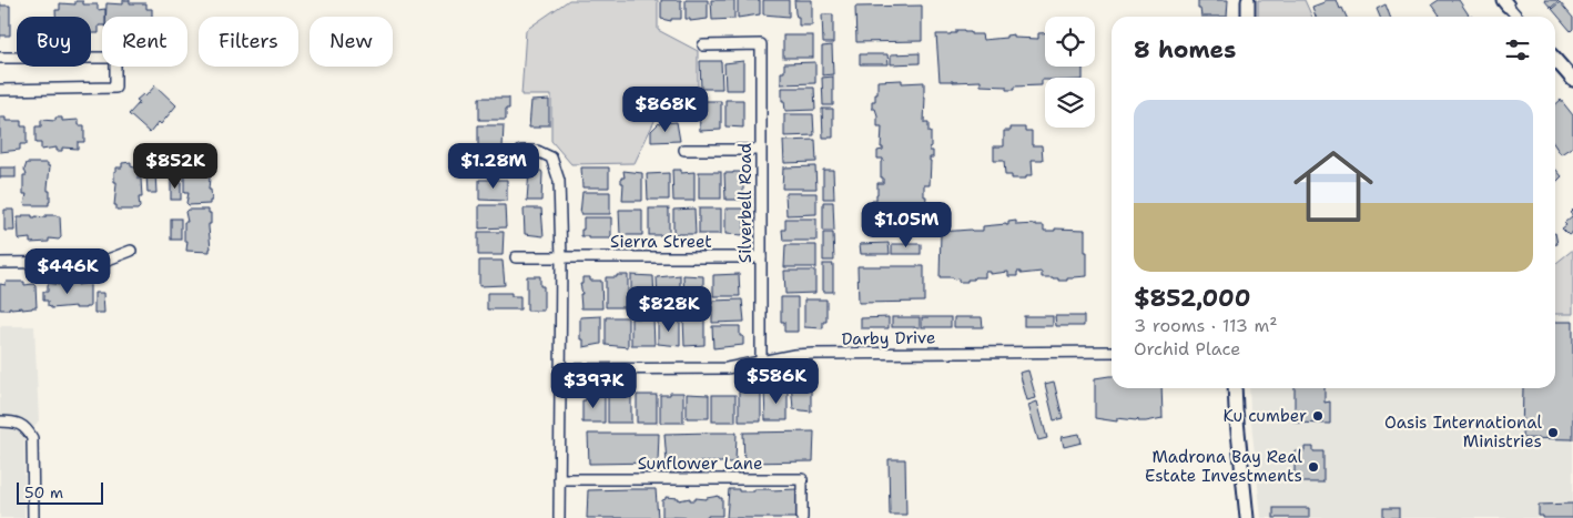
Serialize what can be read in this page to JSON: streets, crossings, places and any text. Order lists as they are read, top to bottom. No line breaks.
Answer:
{"streets":{"street":["Silverbell Road","Sierra Street","Darby Drive","Sunflower Lane"]},"crossings":[["Silverbell Road","Sierra Street"],["Silverbell Road","Darby Drive"]],"places":["Ku cumber","Oasis International Ministries","Madrona Bay Real Estate Investments"],"scale_bar":"50 m","page":{"chip":["Buy","Rent","Filters","New"],"heading":"8 homes","list":[{"name":"$852,000","note":"3 rooms · 113 m² · Orchid Place"}],"price":["$868K","$852K","$1.28M","$1.05M","$446K","$828K","$586K","$397K"],"scale":"50 m"}}
